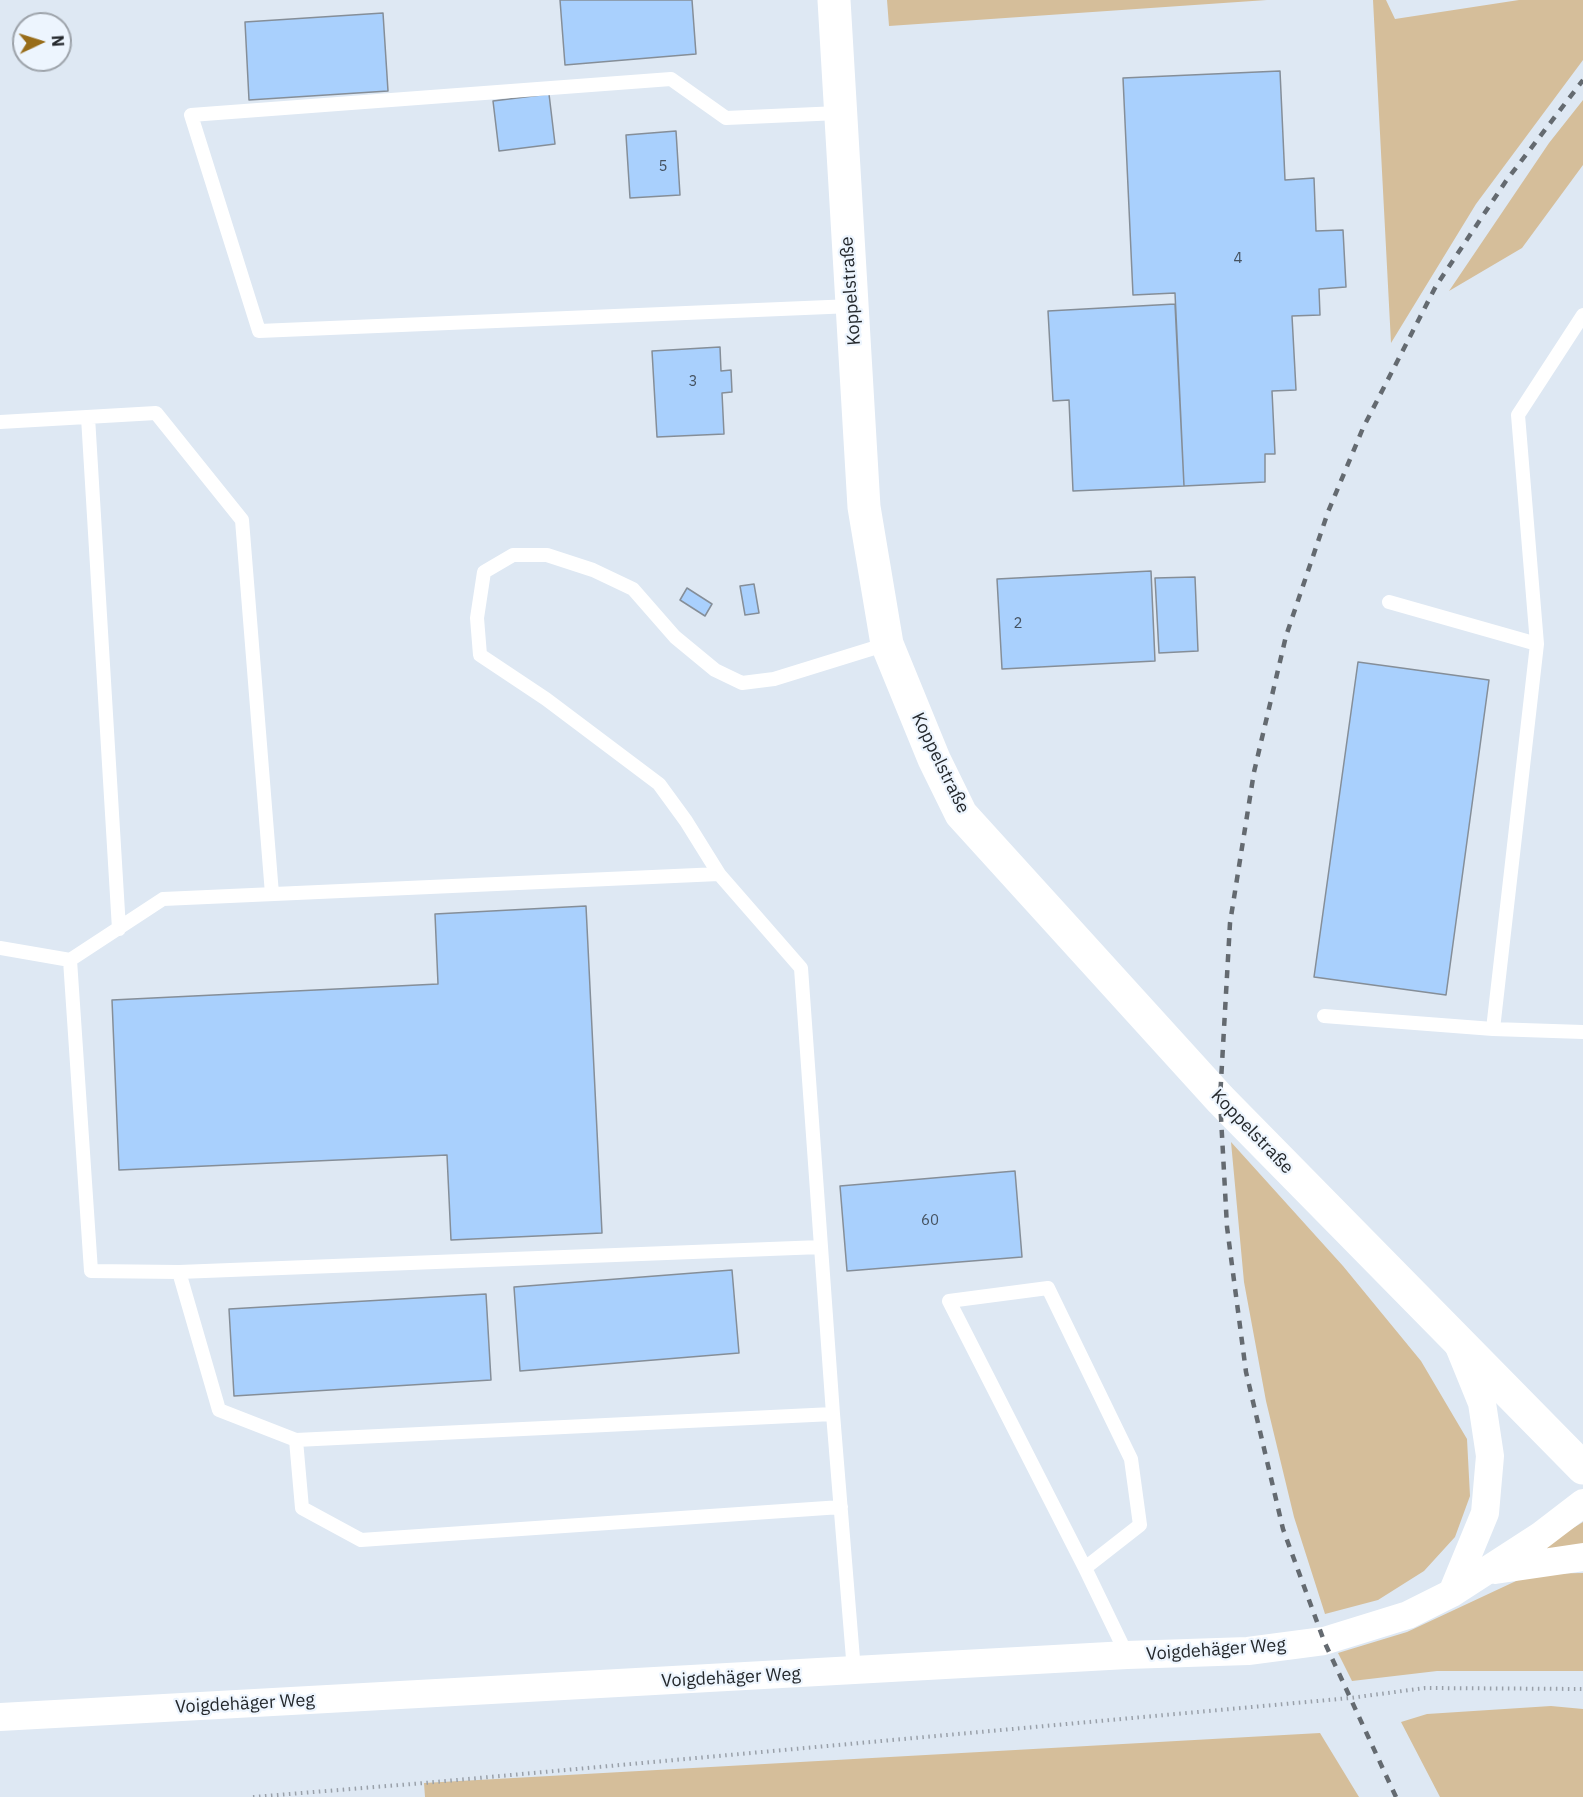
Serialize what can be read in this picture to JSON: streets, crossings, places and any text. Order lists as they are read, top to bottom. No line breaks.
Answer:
{"streets":{"street":["Koppelstraße","Voigdehäger Weg"]},"house_numbers":["5","4","3","2","60"],"north":"right"}
